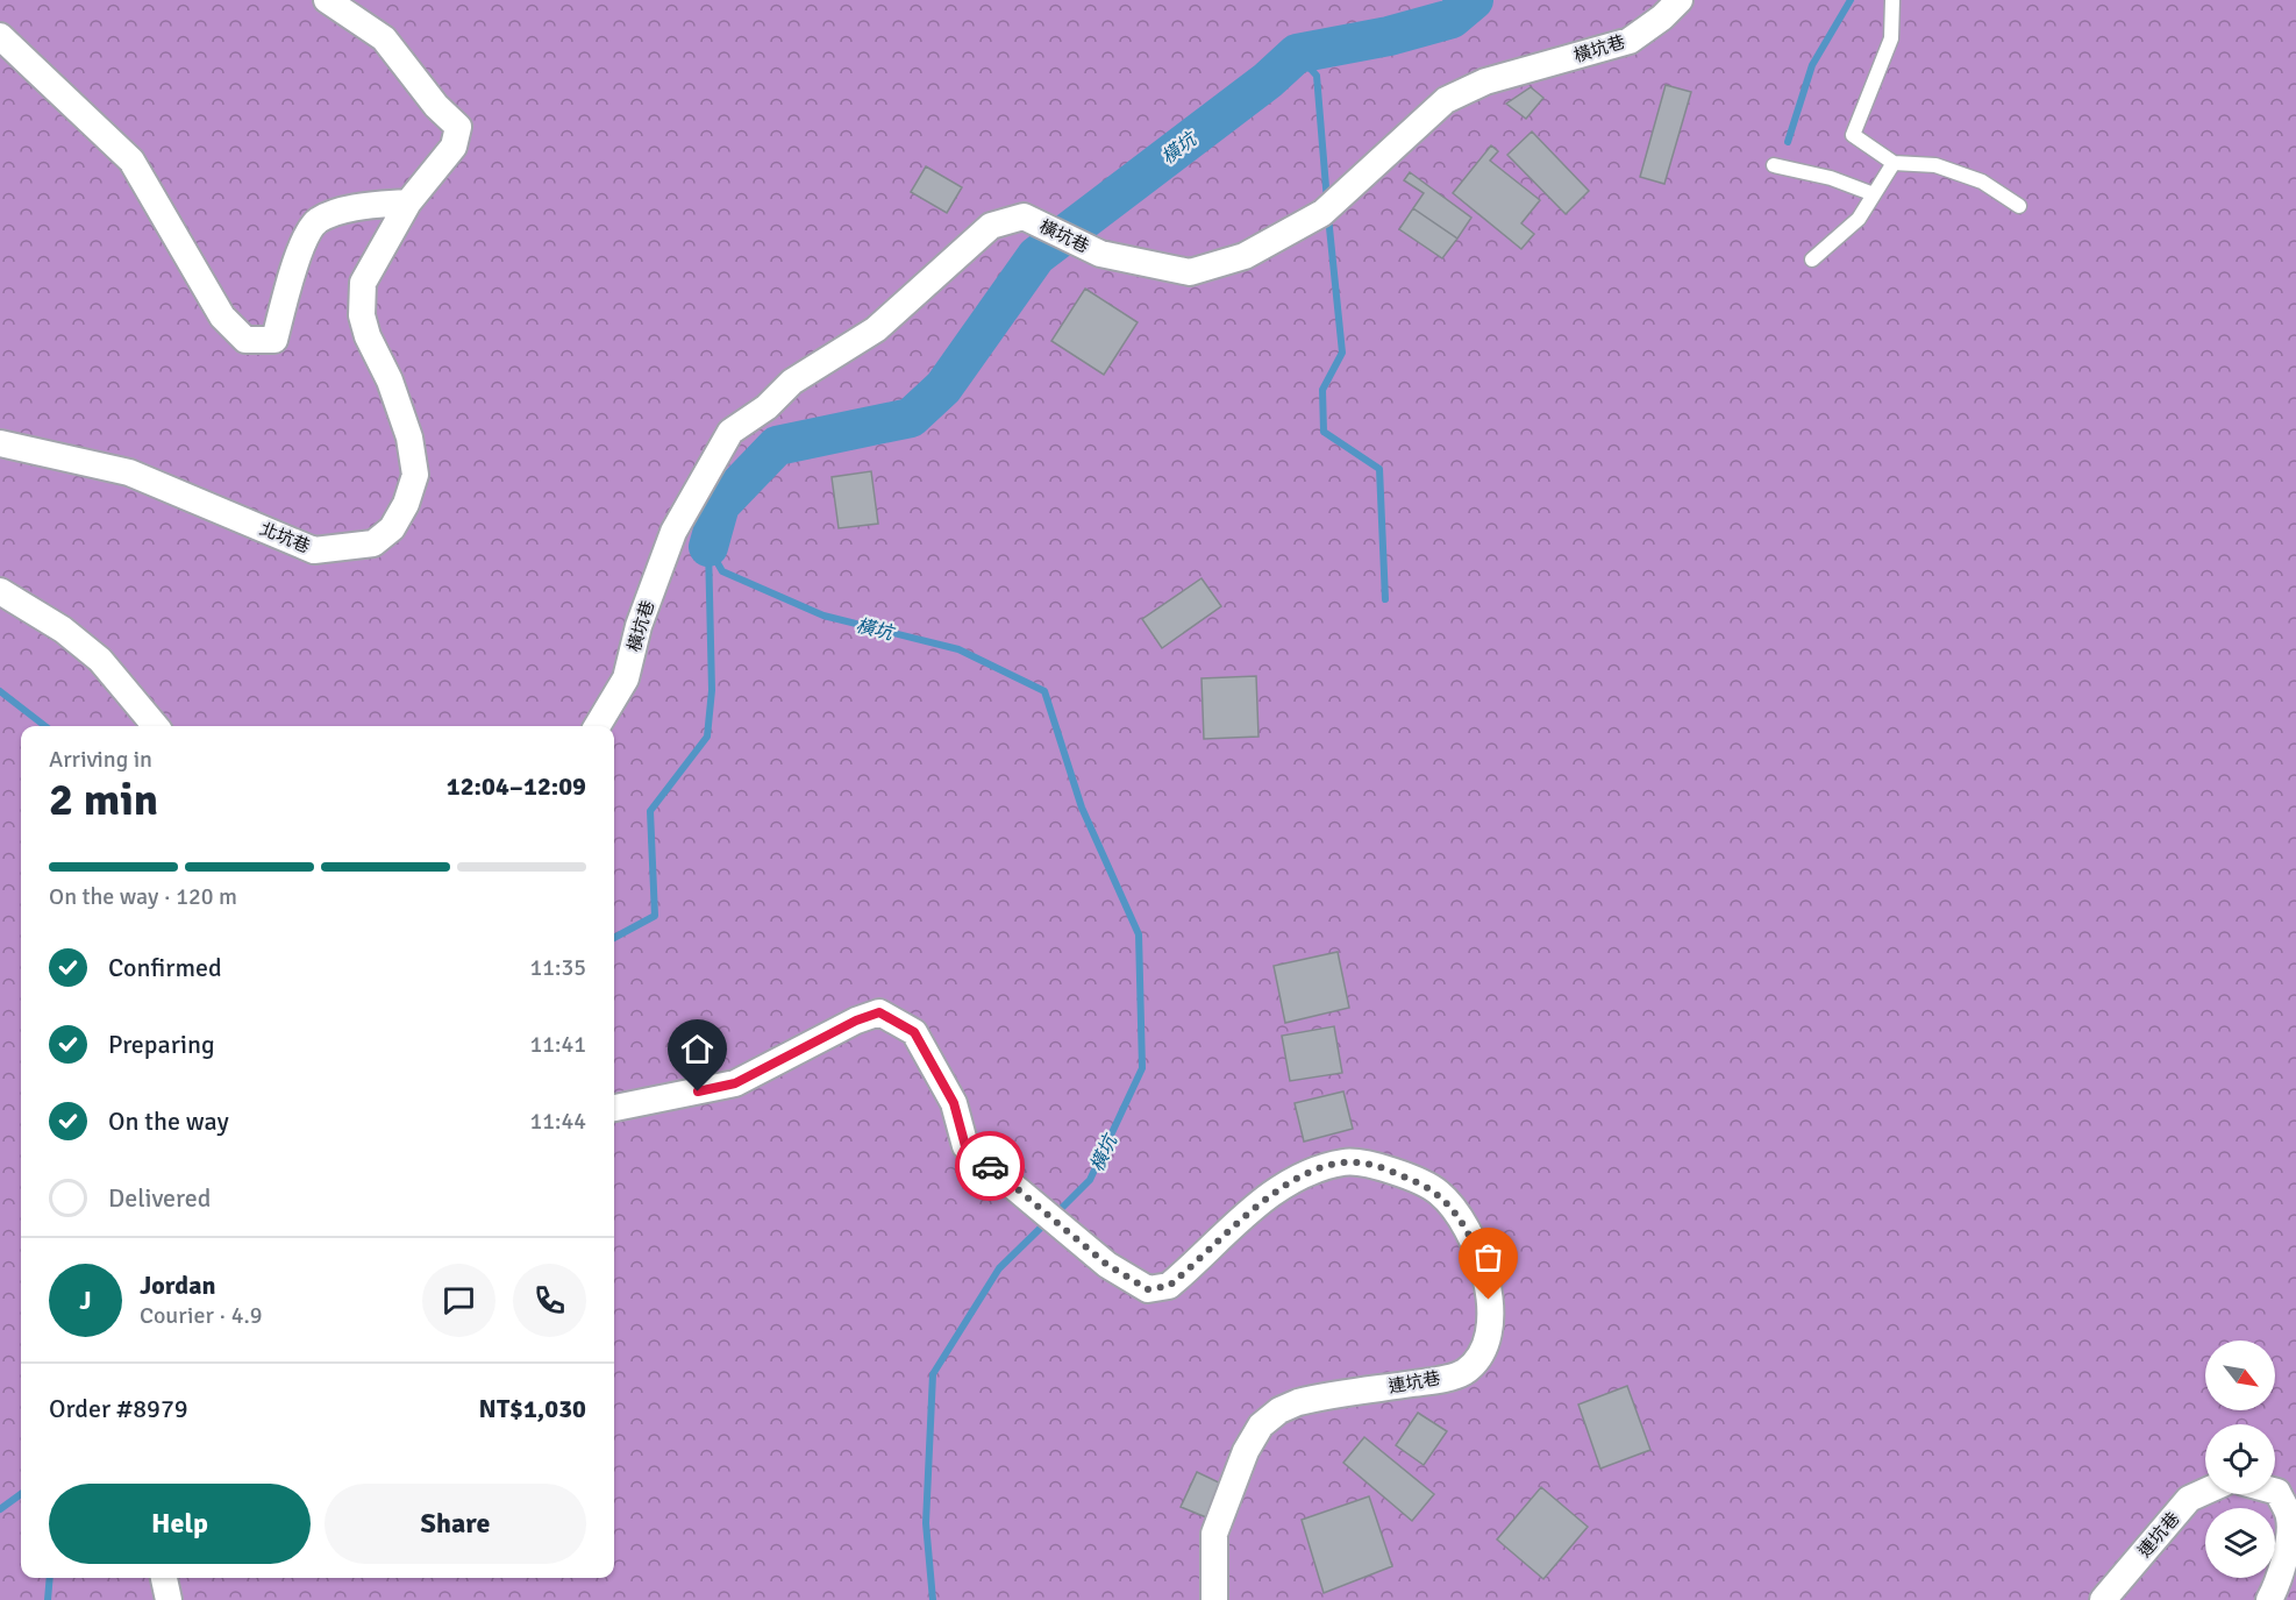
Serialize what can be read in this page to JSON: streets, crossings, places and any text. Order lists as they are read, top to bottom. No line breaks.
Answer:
{"streets":{"street":["橫坑巷","北坑巷","連坑巷"]},"water":["橫坑"],"north":"bottom right","page":{"heading":["2 min","Arriving in","12:04–12:09"],"panel":["Jordan","Courier · 4.9","Order #8979","NT$1,030"],"bar":"On the way · 120 m","list":[["Confirmed","11:35"],["Preparing","11:41"],["On the way","11:44"],"Delivered"],"round":"J","buttons":["Help","Share"]}}
